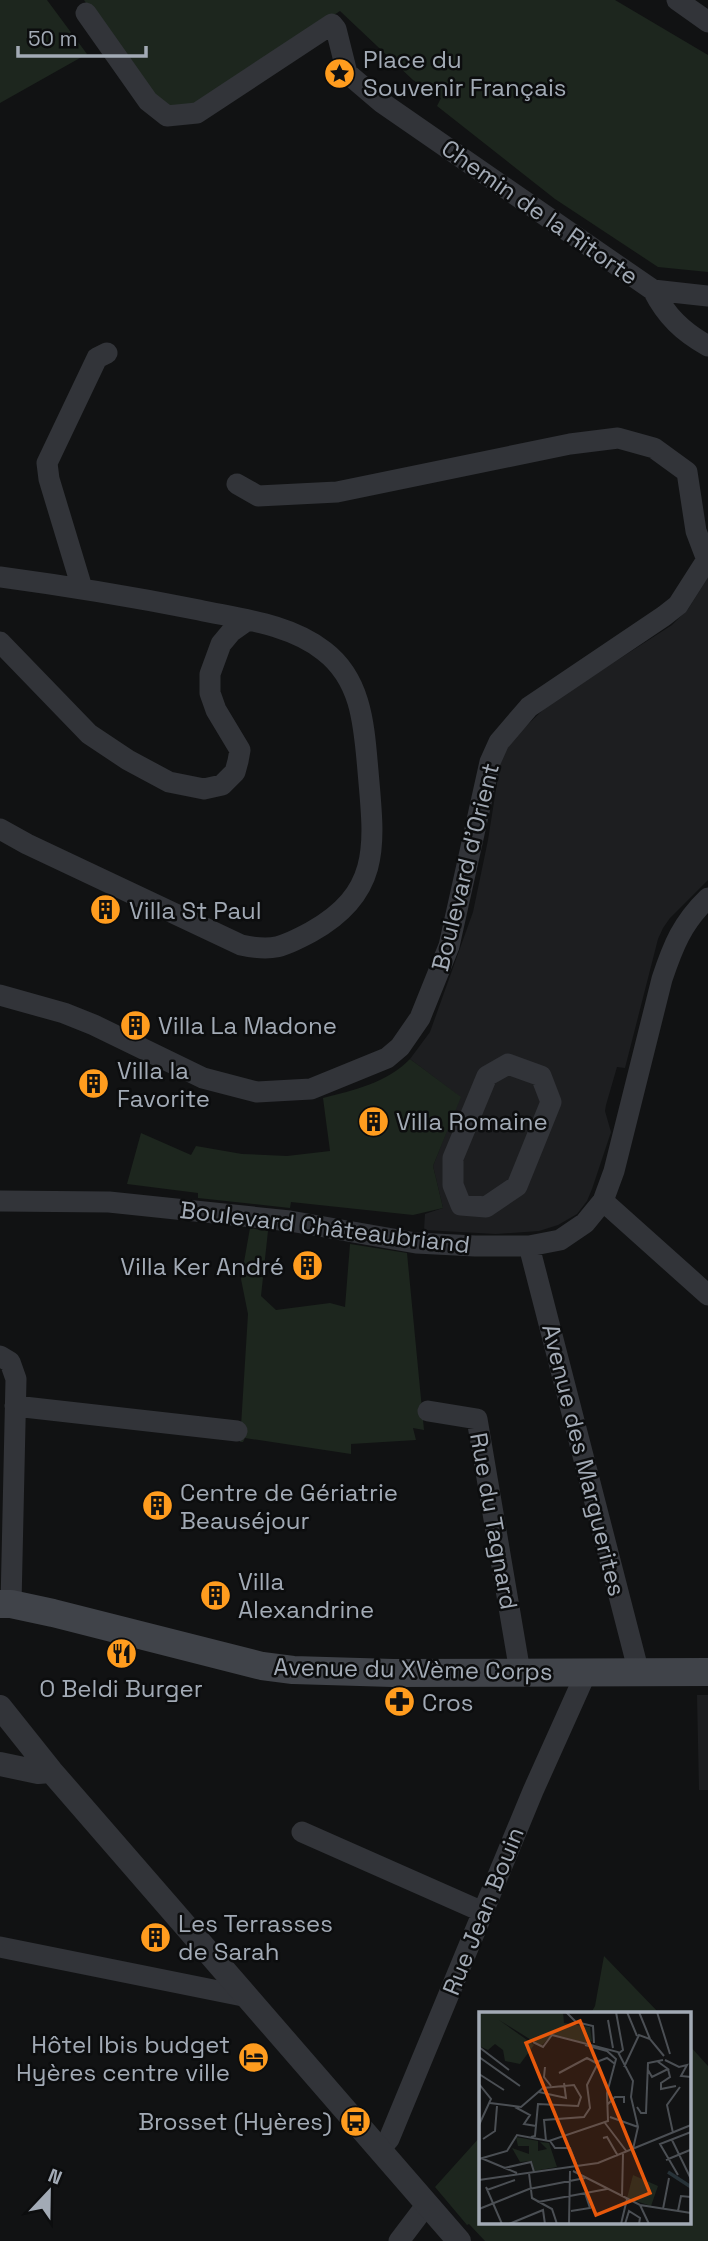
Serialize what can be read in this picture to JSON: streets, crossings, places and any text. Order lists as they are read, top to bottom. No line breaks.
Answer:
{"streets":{"main road":["Avenue du XVème Corps"],"street":["Chemin de la Ritorte","Boulevard d'Orient","Boulevard Châteaubriand","Avenue des Marguerites","Rue du Tagnard","Rue Jean Bouin"]},"crossings":[["Boulevard Châteaubriand","Avenue des Marguerites"],["Avenue des Marguerites","Avenue du XVème Corps"],["Rue du Tagnard","Avenue du XVème Corps"],["Avenue du XVème Corps","Rue Jean Bouin"]],"places":{"place":["Place du Souvenir Français"],"building":["Villa St Paul","Villa La Madone","Villa la Favorite","Villa Romaine","Villa Ker André","Centre de Gériatrie Beauséjour","Villa Alexandrine","Les Terrasses de Sarah"],"restaurant":["O Beldi Burger"],"pharmacy":["Cros"],"hotel":["Hôtel Ibis budget Hyères centre ville"],"bus stop":["Brosset (Hyères)"]},"scale_bar":"50 m","north":"top"}
